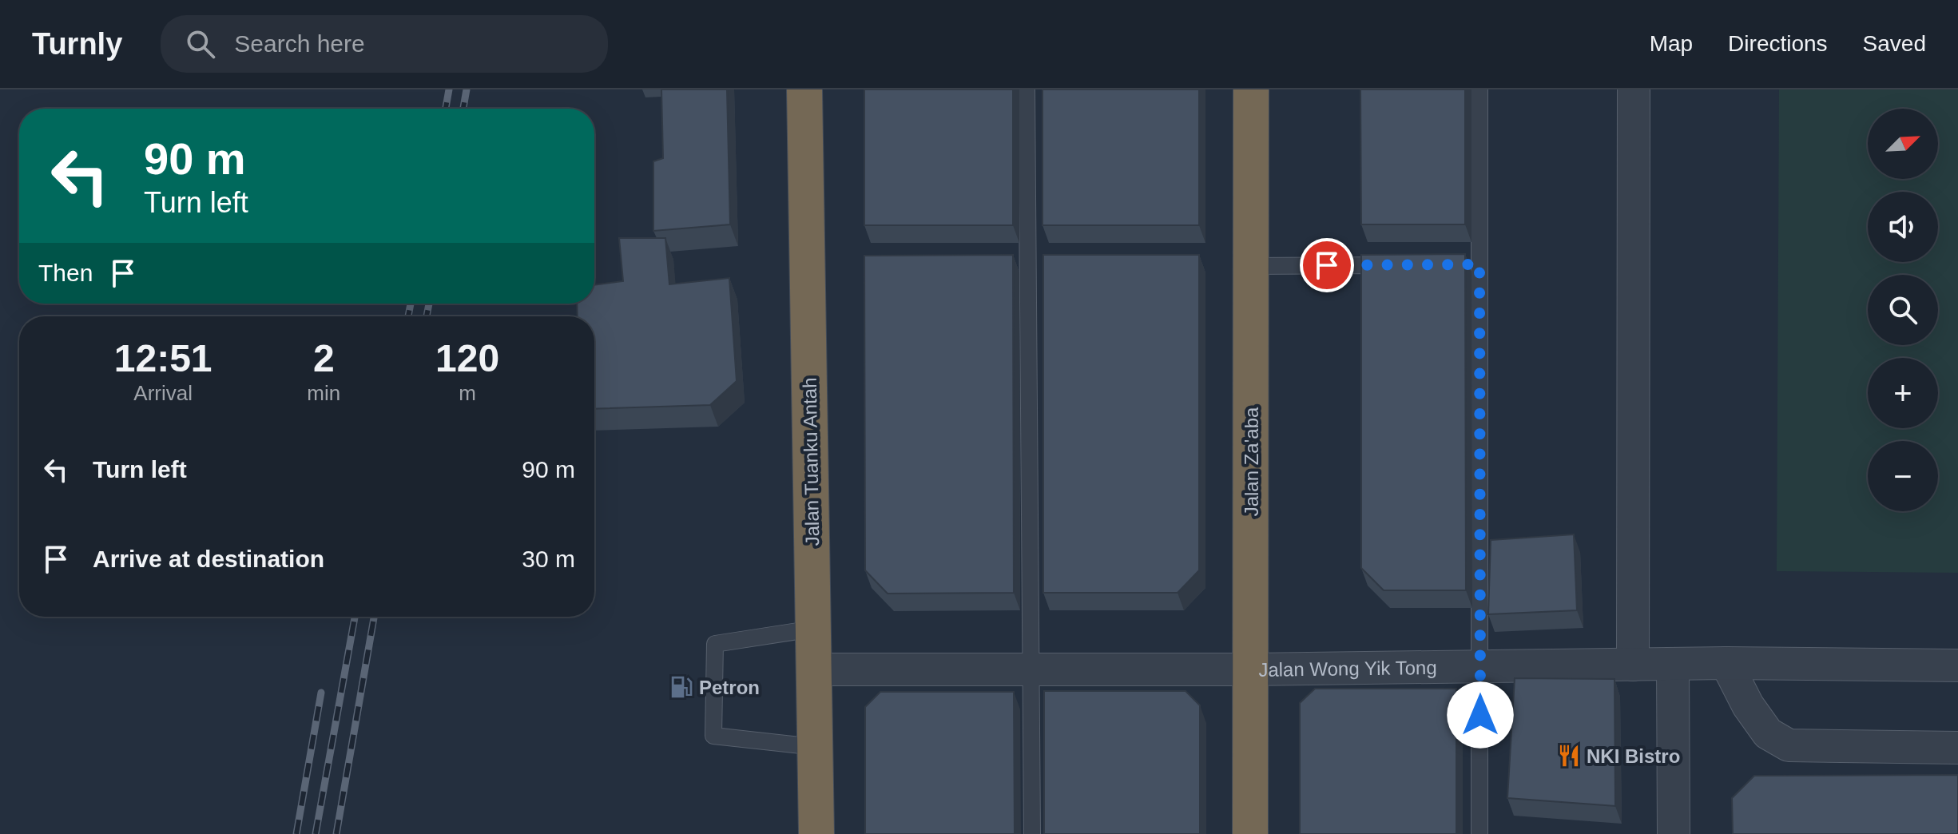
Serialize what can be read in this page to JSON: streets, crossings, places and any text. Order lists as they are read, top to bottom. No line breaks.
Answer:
{"streets":{"highway":["Jalan Tuanku Antah","Jalan Za'aba"],"street":["Jalan Wong Yik Tong"]},"crossings":[["Jalan Tuanku Antah","Jalan Wong Yik Tong"],["Jalan Za'aba","Jalan Wong Yik Tong"]],"places":{"fuel station":["Petron"],"restaurant":["NKI Bistro"]},"north":"top right","page":{"header":"Turnly","search":"Search here","nav":["Map","Directions","Saved"],"map_buttons":["+","−"],"turn":["90 m","Turn left"],"then":"Then","eta":["12:51","Arrival","2","min","120","m"],"list":[{"name":"Turn left","value":"90 m"},{"name":"Arrive at destination","value":"30 m"}]}}
